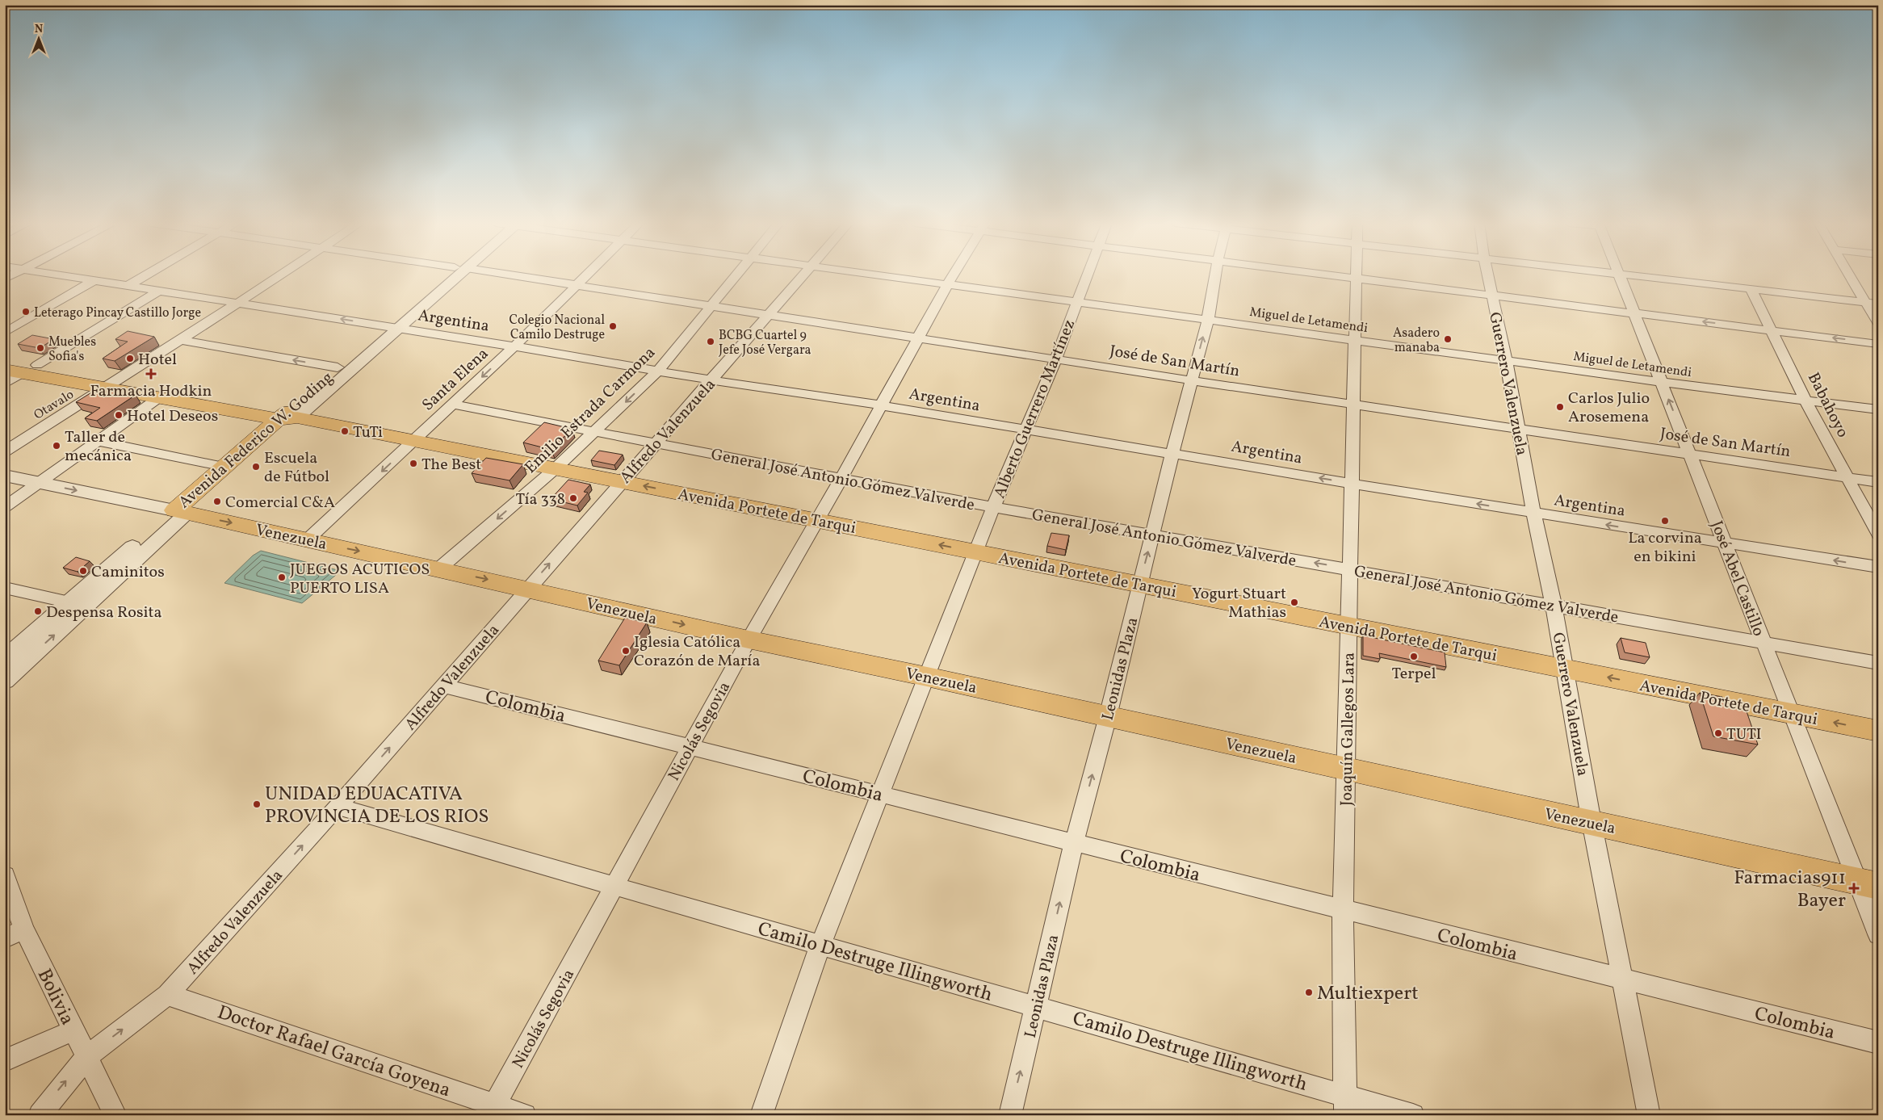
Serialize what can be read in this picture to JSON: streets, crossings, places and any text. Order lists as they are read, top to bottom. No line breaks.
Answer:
{"streets":{"main road":["Avenida Federico W. Goding","Avenida Portete de Tarqui","Venezuela"],"street":["Miguel de Letamendi","Argentina","José de San Martín","Santa Elena","Guerrero Valenzuela","Otavalo","Babahoyo","Alberto Guerrero Martínez","Emilio Estrada Carmona","Alfredo Valenzuela","General José Antonio Gómez Valverde","José Abel Castillo","Leonidas Plaza","Colombia","Joaquín Gallegos Lara","Nicolás Segovia","Camilo Destruge Illingworth","Bolivia","Doctor Rafael García Goyena"]},"crossings":[["Miguel de Letamendi","Guerrero Valenzuela"],["Miguel de Letamendi","Babahoyo"],["Miguel de Letamendi","Alberto Guerrero Martínez"],["Miguel de Letamendi","José Abel Castillo"],["Miguel de Letamendi","Leonidas Plaza"],["Miguel de Letamendi","Joaquín Gallegos Lara"],["Miguel de Letamendi","Nicolás Segovia"],["Argentina","Santa Elena"],["Argentina","Guerrero Valenzuela"],["Argentina","Otavalo"],["Argentina","Alberto Guerrero Martínez"],["Argentina","Emilio Estrada Carmona"],["Argentina","Alfredo Valenzuela"],["Argentina","Avenida Federico W. Goding"],["Argentina","José Abel Castillo"],["Argentina","Leonidas Plaza"],["Argentina","Joaquín Gallegos Lara"],["Argentina","Nicolás Segovia"],["José de San Martín","Santa Elena"],["José de San Martín","Guerrero Valenzuela"],["José de San Martín","Babahoyo"],["José de San Martín","Alberto Guerrero Martínez"],["José de San Martín","Emilio Estrada Carmona"],["José de San Martín","Alfredo Valenzuela"],["José de San Martín","José Abel Castillo"],["José de San Martín","Leonidas Plaza"],["José de San Martín","Joaquín Gallegos Lara"],["José de San Martín","Nicolás Segovia"],["Santa Elena","General José Antonio Gómez Valverde"],["Santa Elena","Avenida Portete de Tarqui"],["Santa Elena","Venezuela"],["Guerrero Valenzuela","General José Antonio Gómez Valverde"],["Guerrero Valenzuela","Avenida Portete de Tarqui"],["Guerrero Valenzuela","Venezuela"],["Guerrero Valenzuela","Colombia"],["Otavalo","Avenida Portete de Tarqui"],["Alberto Guerrero Martínez","General José Antonio Gómez Valverde"],["Alberto Guerrero Martínez","Avenida Portete de Tarqui"],["Alberto Guerrero Martínez","Venezuela"],["Alberto Guerrero Martínez","Colombia"],["Alberto Guerrero Martínez","Camilo Destruge Illingworth"],["Emilio Estrada Carmona","General José Antonio Gómez Valverde"],["Emilio Estrada Carmona","Avenida Portete de Tarqui"],["Emilio Estrada Carmona","Venezuela"],["Alfredo Valenzuela","General José Antonio Gómez Valverde"],["Alfredo Valenzuela","Avenida Portete de Tarqui"],["Alfredo Valenzuela","Venezuela"],["Alfredo Valenzuela","Colombia"],["Alfredo Valenzuela","Camilo Destruge Illingworth"],["Alfredo Valenzuela","Bolivia"],["Alfredo Valenzuela","Doctor Rafael García Goyena"],["Avenida Federico W. Goding","Avenida Portete de Tarqui"],["Avenida Federico W. Goding","Venezuela"],["General José Antonio Gómez Valverde","José Abel Castillo"],["General José Antonio Gómez Valverde","Leonidas Plaza"],["General José Antonio Gómez Valverde","Joaquín Gallegos Lara"],["General José Antonio Gómez Valverde","Nicolás Segovia"],["Avenida Portete de Tarqui","José Abel Castillo"],["Avenida Portete de Tarqui","Leonidas Plaza"],["Avenida Portete de Tarqui","Joaquín Gallegos Lara"],["Avenida Portete de Tarqui","Nicolás Segovia"],["Venezuela","José Abel Castillo"],["Venezuela","Leonidas Plaza"],["Venezuela","Joaquín Gallegos Lara"],["Venezuela","Nicolás Segovia"],["Leonidas Plaza","Colombia"],["Leonidas Plaza","Camilo Destruge Illingworth"],["Colombia","Joaquín Gallegos Lara"],["Colombia","Nicolás Segovia"],["Joaquín Gallegos Lara","Camilo Destruge Illingworth"],["Nicolás Segovia","Camilo Destruge Illingworth"],["Nicolás Segovia","Doctor Rafael García Goyena"]],"one_way":["Argentina","Santa Elena","Emilio Estrada Carmona","Alfredo Valenzuela","Leonidas Plaza"],"places":{"other":["Leterago Pincay Castillo Jorge","Colegio Nacional Camilo Destruge","Asadero manaba","BCBG Cuartel 9 Jefe José Vergara","Muebles Sofia's","Hotel","Carlos Julio Arosemena","Hotel Deseos","TuTi","Taller de mecánica","The Best","Escuela de Fútbol","Tía 338","Comercial C&A","La corvina en bikini","Caminitos","JUEGOS ACUTICOS PUERTO LISA","Yogurt Stuart Mathias","Despensa Rosita","Iglesia Católica Corazón de María","Terpel","TUTI","UNIDAD EDUACATIVA PROVINCIA DE LOS RIOS","Multiexpert"],"health":["Farmacia Hodkin","Farmacias911 Bayer"]},"north":"top"}
